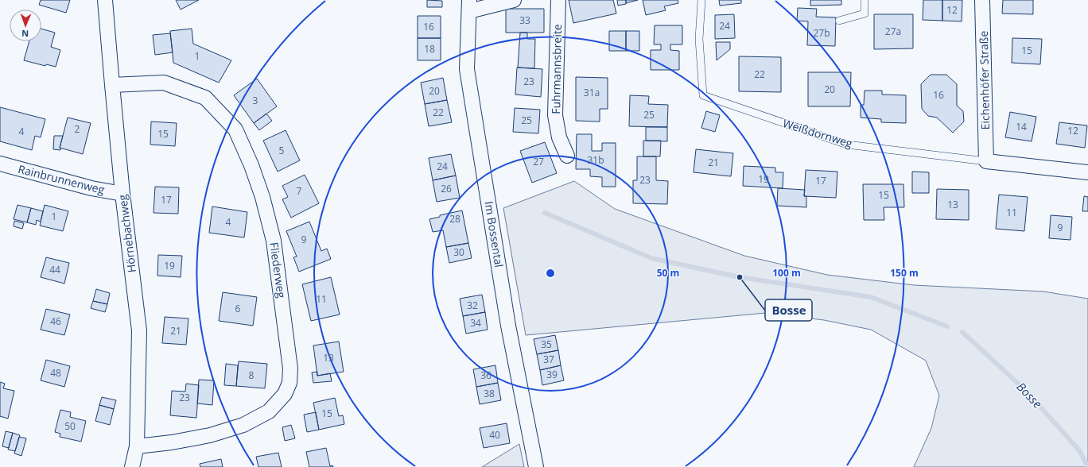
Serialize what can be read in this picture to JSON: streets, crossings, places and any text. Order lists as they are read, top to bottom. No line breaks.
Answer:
{"streets":{"street":["Fuhrmannsbreite","Eichenhöfer Straße","Weißdornweg","Rainbrunnenweg","Hörnebachweg","Im Bossental","Fliederweg"]},"crossings":[["Eichenhöfer Straße","Weißdornweg"],["Rainbrunnenweg","Hörnebachweg"],["Hörnebachweg","Fliederweg"]],"water":["Bosse"],"places":["Bosse"],"house_numbers":["12","33","24","16","27a","27b","18","15","1","22","23","20","20","31a","16","3","22","25","25","14","2","12","4","15","5","31b","27","21","24","19","23","17","26","7","15","17","13","11","1","28","4","9","9","30","19","44","11","32","6","46","34","21","35","13","37","48","39","8","36","38","23","15","50","40"],"north":"bottom","rings":["50 m","100 m","150 m"]}
